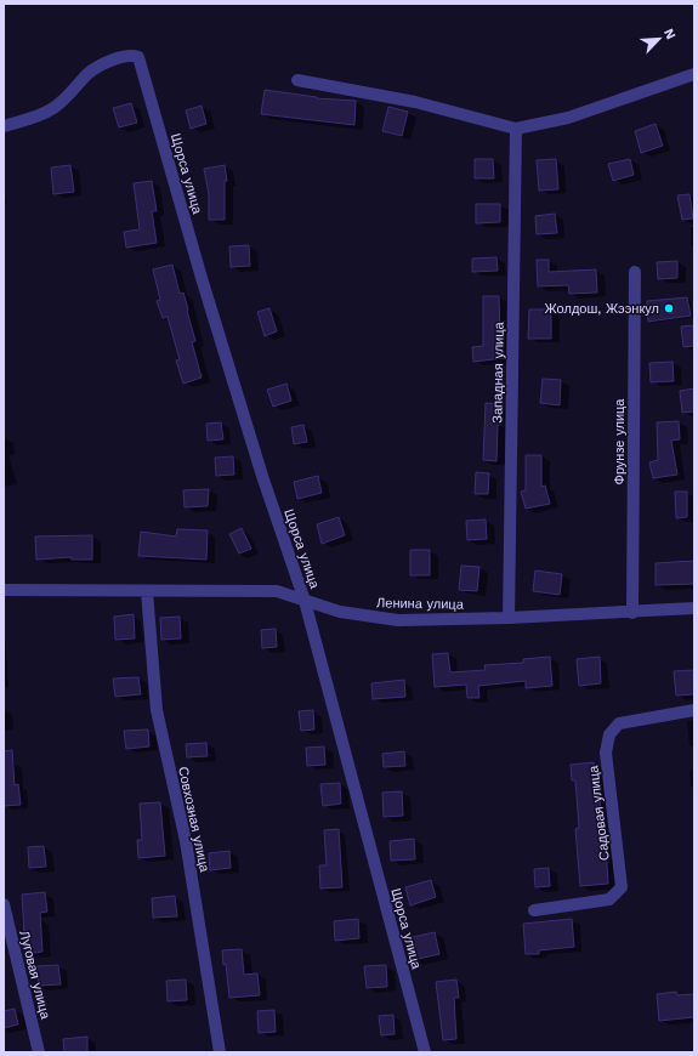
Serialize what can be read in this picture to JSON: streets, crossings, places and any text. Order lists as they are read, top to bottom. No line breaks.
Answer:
{"streets":{"street":["Щорса улица","Западная улица","Фрунзе улица","Ленина улица","Садовая улица","Совхозная улица","Луговая улица"]},"crossings":[["Щорса улица","Ленина улица"],["Западная улица","Ленина улица"],["Фрунзе улица","Ленина улица"],["Ленина улица","Совхозная улица"]],"places":["Жолдош, Жээнкул"],"north":"top right"}
